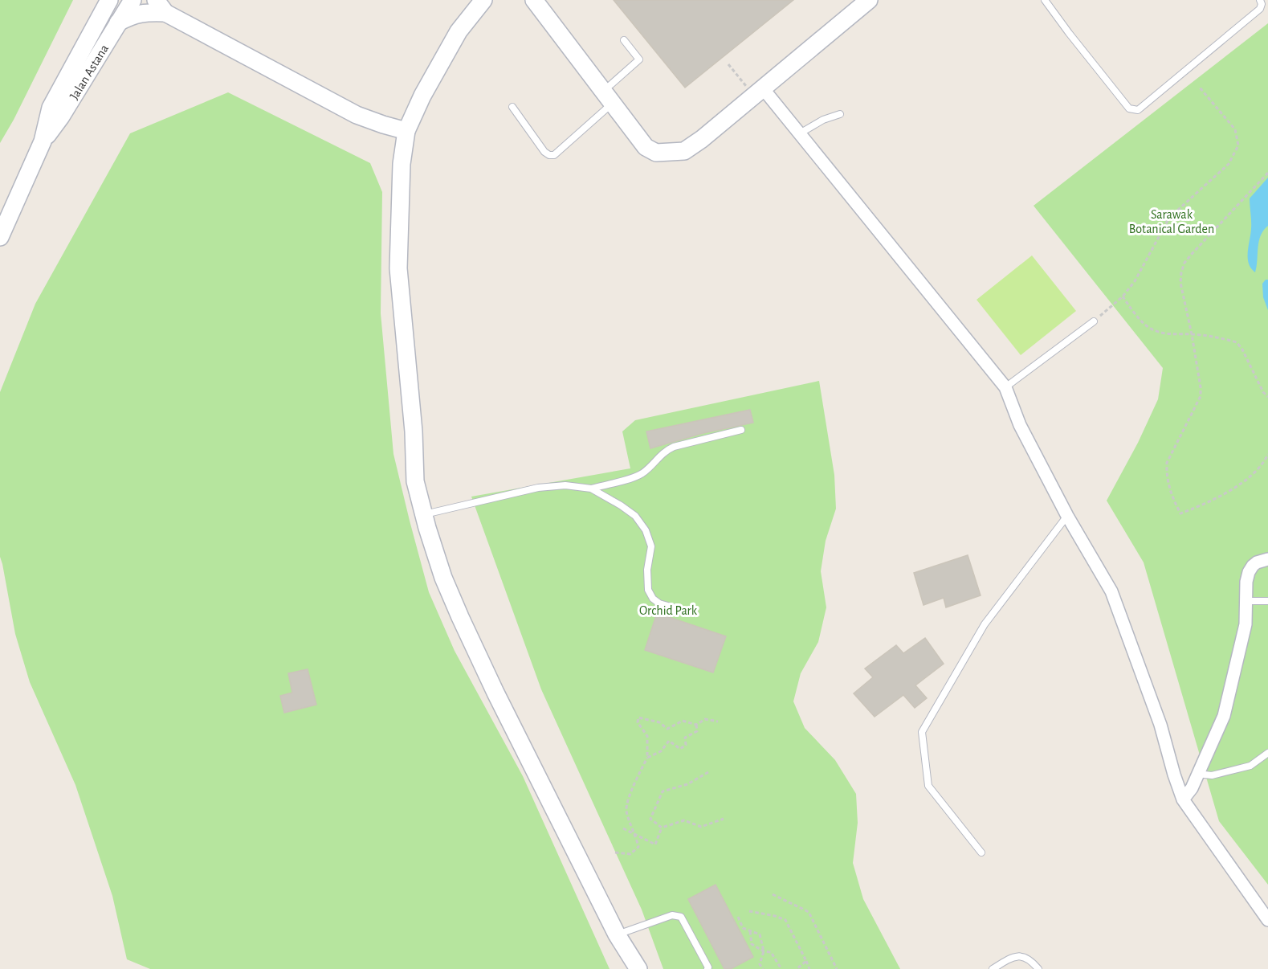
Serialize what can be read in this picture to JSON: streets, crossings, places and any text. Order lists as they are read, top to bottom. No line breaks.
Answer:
{"streets":{"street":["Jalan Astana"]},"parks":["Sarawak Botanical Garden","Orchid Park"]}
